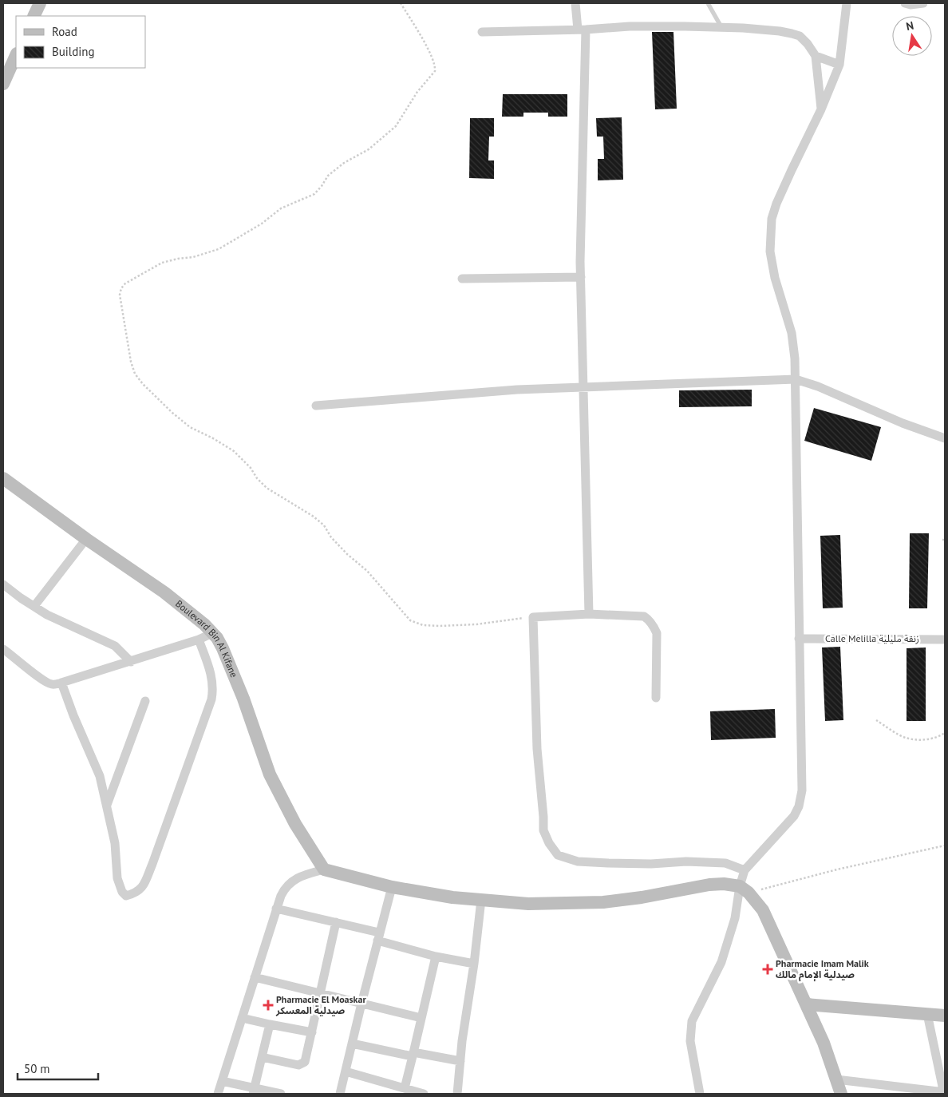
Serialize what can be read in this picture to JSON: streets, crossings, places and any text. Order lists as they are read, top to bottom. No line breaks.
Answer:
{"streets":{"street":["Calle Melilla زنقة مليلية","Boulevard Bin Al Kifane"]},"places":{"health":["Pharmacie Imam Malik صيدلية الإمام مالك","Pharmacie El Moaskar صيدلية المعسكر"]},"legend":["Road","Building"],"scale_bar":"50 m","north":"top"}
